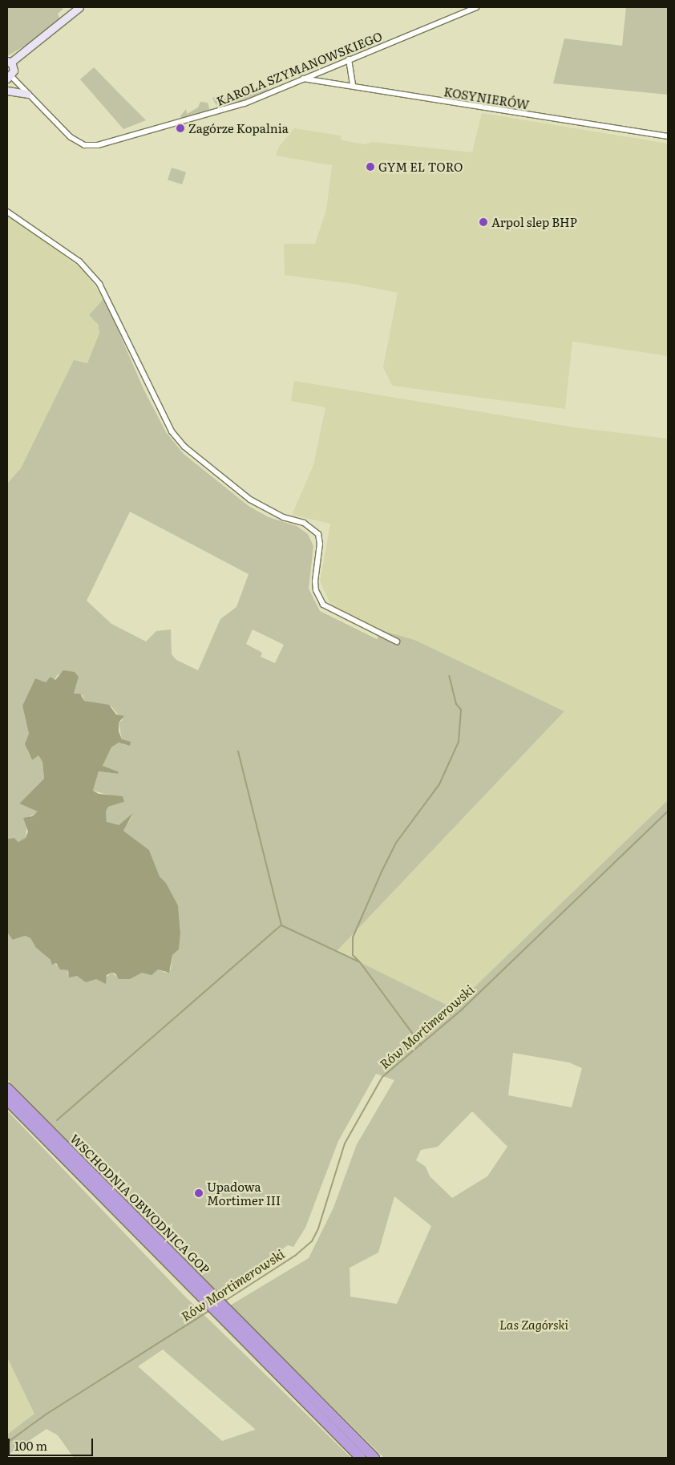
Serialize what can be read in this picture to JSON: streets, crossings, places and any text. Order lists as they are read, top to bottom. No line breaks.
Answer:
{"streets":{"highway":["WSCHODNIA OBWODNICA GOP"],"street":["KAROLA SZYMANOWSKIEGO","KOSYNIERÓW"]},"crossings":[["KAROLA SZYMANOWSKIEGO","KOSYNIERÓW"]],"water":["Rów Mortimerowski"],"parks":["Las Zagórski"],"places":["Zagórze Kopalnia","GYM EL TORO","Arpol slep BHP","Upadowa Mortimer III"],"scale_bar":"100 m"}
